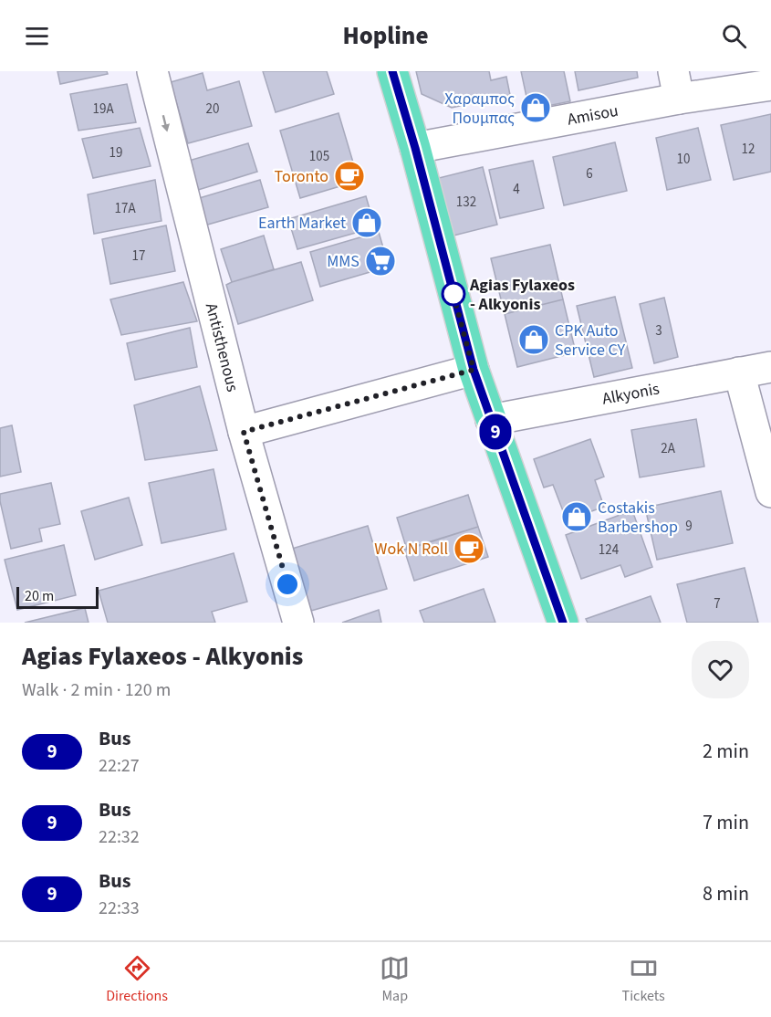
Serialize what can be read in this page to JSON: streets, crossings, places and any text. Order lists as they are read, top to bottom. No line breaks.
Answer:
{"streets":{"street":["Amisou","Antisthenous","Alkyonis"]},"one_way":["Antisthenous"],"places":{"shop":["Χαραμπος Πουμπας","Earth Market","CPK Auto Service CY","Costakis Barbershop"],"cafe":["Toronto","Wok N Roll"],"supermarket":["MMS"],"other":["Agias Fylaxeos - Alkyonis"]},"lines":["bus line 9"],"house_numbers":["19A","20","12","19","105","10","6","4","132","17A","17","3","2A","9","124","7"],"scale_bar":"20 m","page":{"header":"Hopline","on_map":"9","scale":"20 m","heading":["Agias Fylaxeos - Alkyonis","Walk · 2 min · 120 m"],"list":[{"mark":"9","name":"Bus","note":"22:27","value":"2 min"},{"mark":"9","name":"Bus","note":"22:32","value":"7 min"},{"mark":"9","name":"Bus","note":"22:33","value":"8 min"}],"tabs":["Directions","Map","Tickets"]}}
